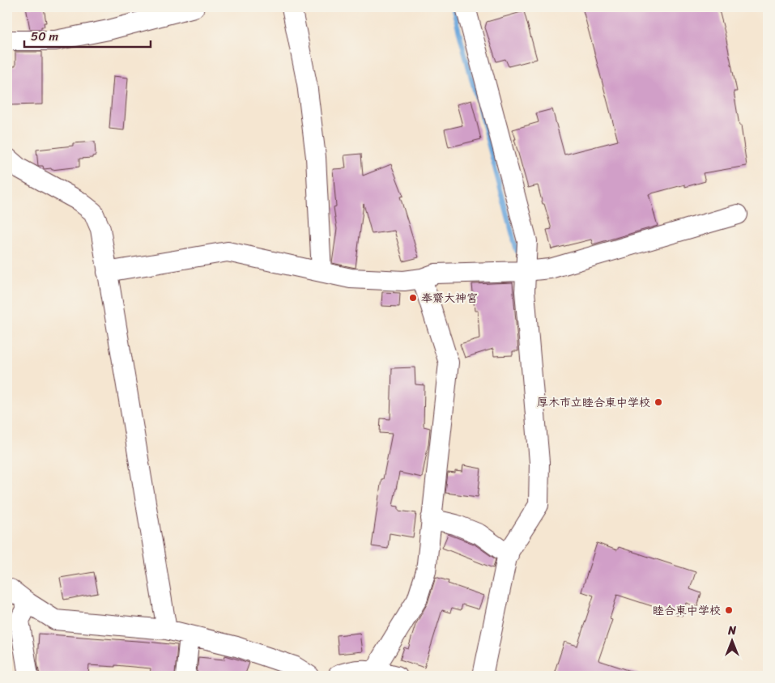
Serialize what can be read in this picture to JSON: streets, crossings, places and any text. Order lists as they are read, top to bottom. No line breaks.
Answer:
{"places":["奉齋大神宮","厚木市立睦合東中学校","睦合東中学校"],"scale_bar":"50 m","north":"top"}
